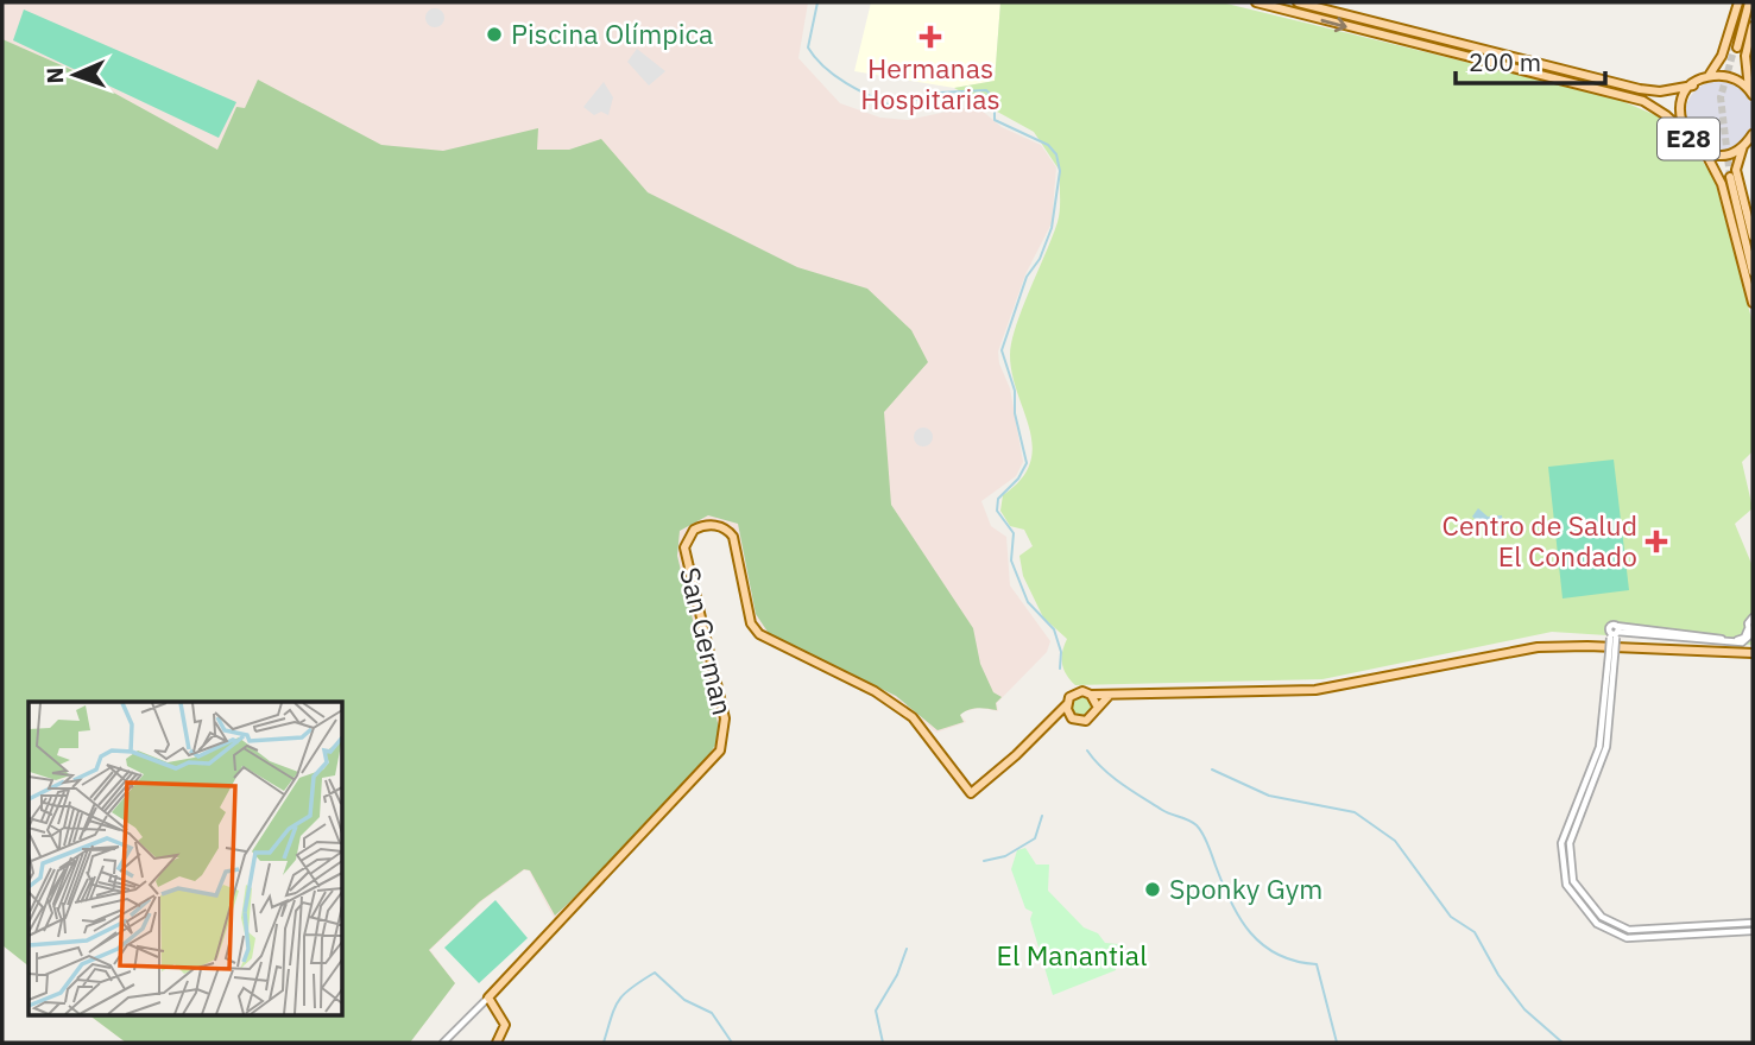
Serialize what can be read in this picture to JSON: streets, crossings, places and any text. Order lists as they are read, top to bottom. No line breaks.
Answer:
{"streets":{"main road":["E28","San German"]},"parks":["El Manantial"],"places":{"other":["Piscina Olímpica","Sponky Gym"],"health":["Hermanas Hospitarias","Centro de Salud El Condado"]},"scale_bar":"200 m","north":"left"}
